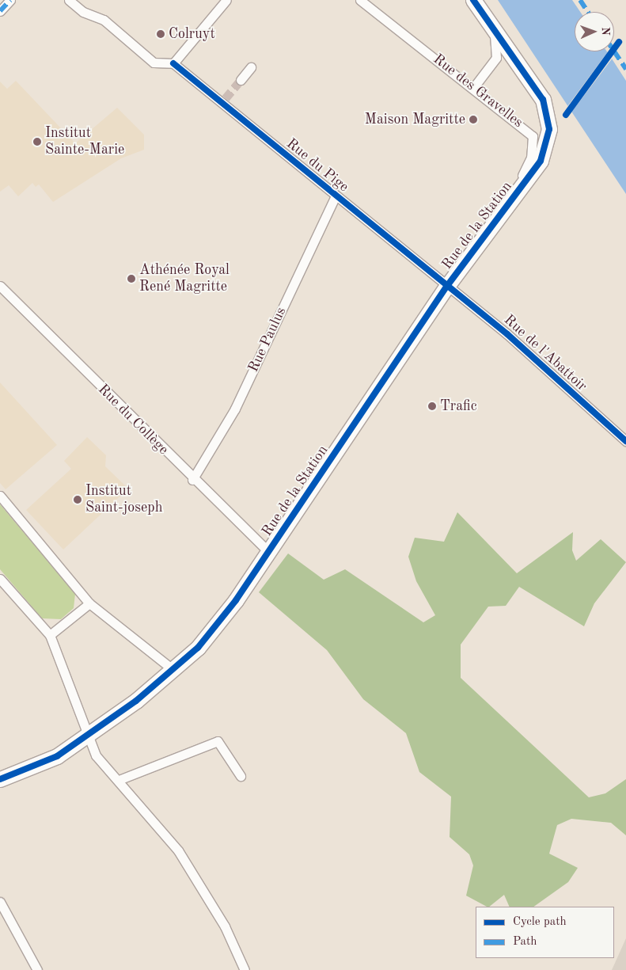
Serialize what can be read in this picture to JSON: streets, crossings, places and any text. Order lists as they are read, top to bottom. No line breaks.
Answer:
{"streets":{"main road":["Rue de la Station"],"street":["Rue des Gravelles","Rue du Pige","Rue Paulus","Rue de l'Abattoir","Rue du Collège"]},"crossings":[["Rue des Gravelles","Rue de la Station"],["Rue du Pige","Rue de la Station"],["Rue du Pige","Rue Paulus"],["Rue du Pige","Rue de l'Abattoir"],["Rue de la Station","Rue de l'Abattoir"],["Rue de la Station","Rue du Collège"],["Rue Paulus","Rue du Collège"]],"places":["Colruyt","Maison Magritte","Institut Sainte-Marie","Athénée Royal René Magritte","Trafic","Institut Saint-joseph"],"legend":["Cycle path","Path"],"north":"right"}
